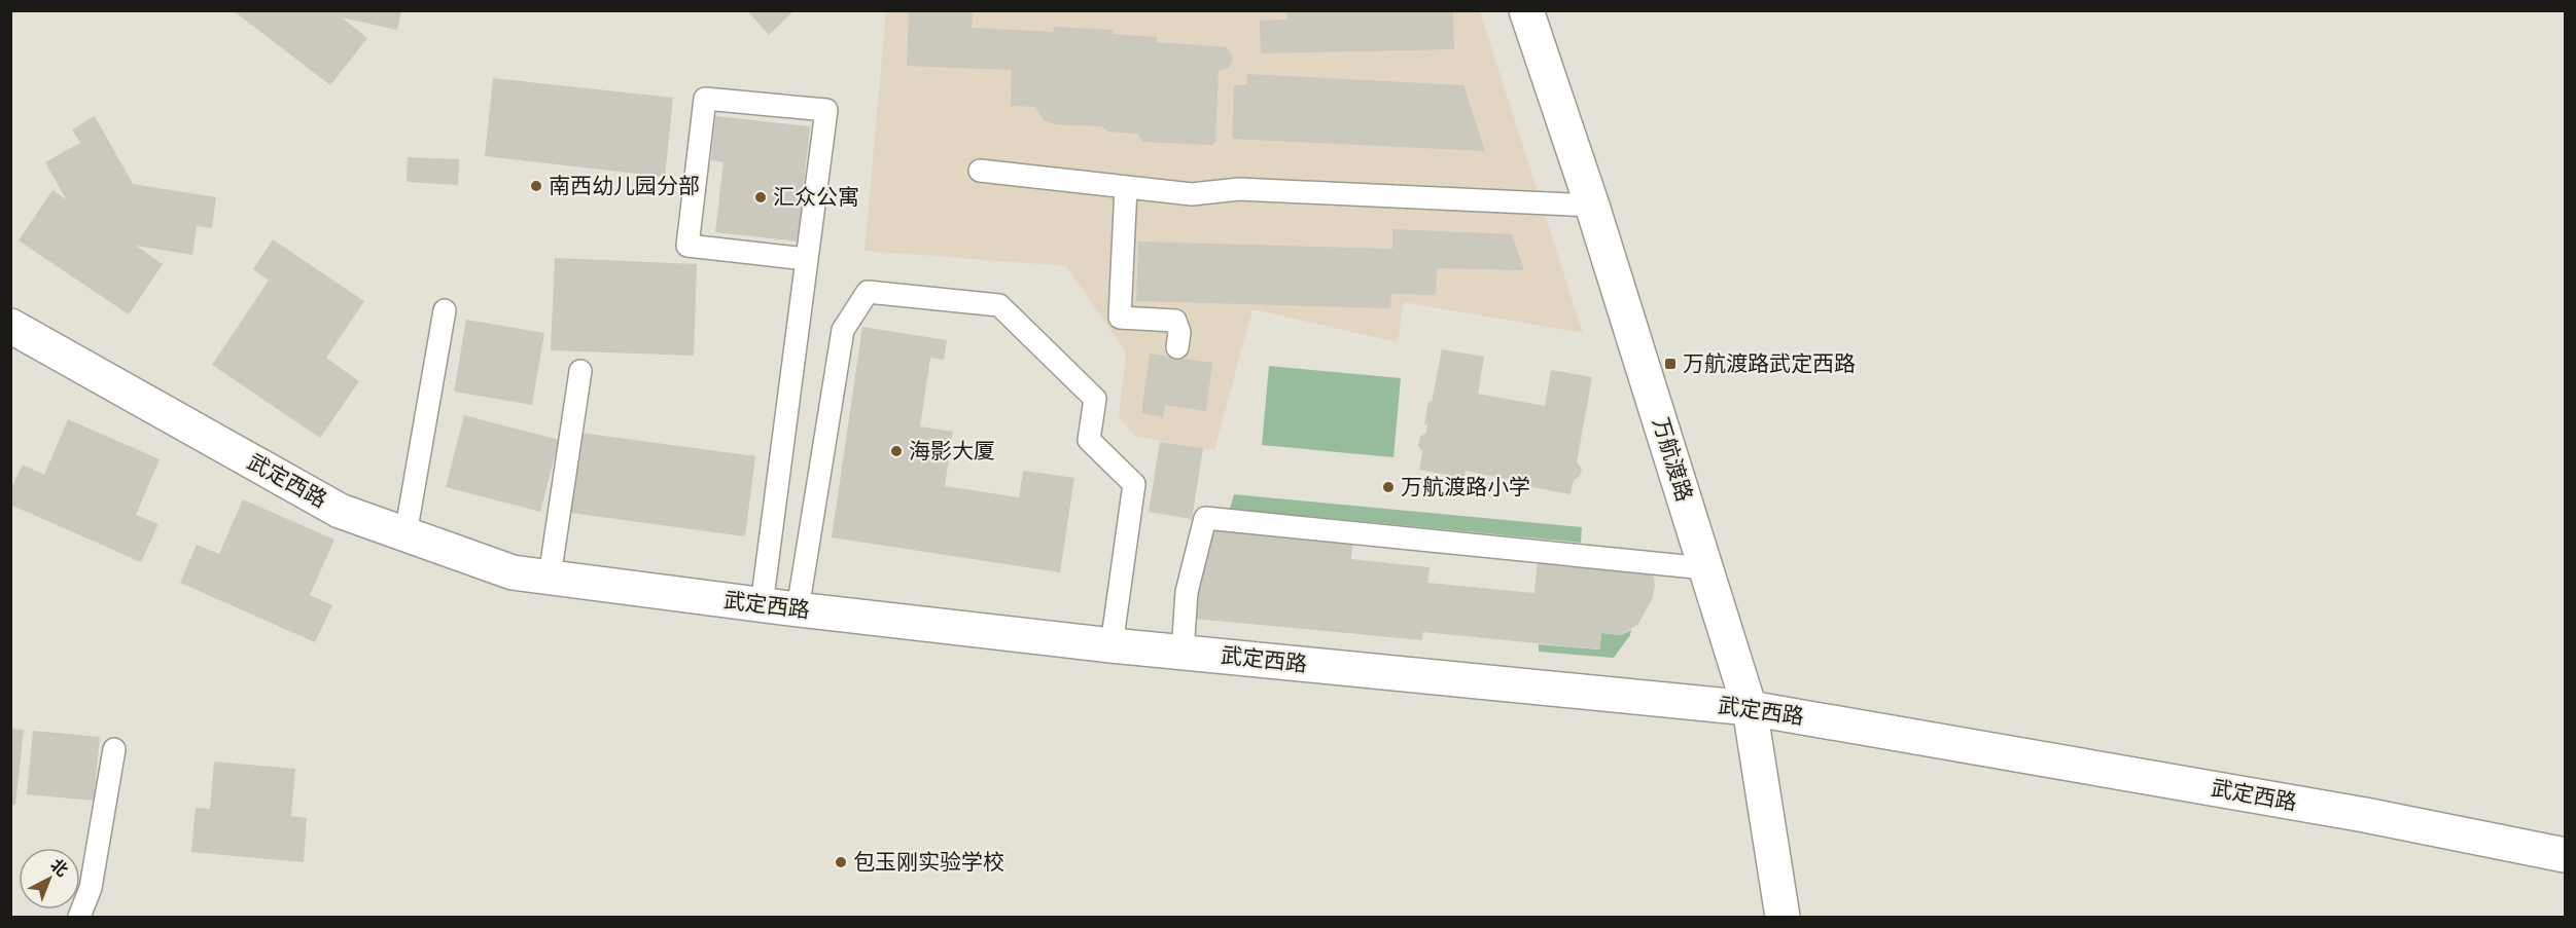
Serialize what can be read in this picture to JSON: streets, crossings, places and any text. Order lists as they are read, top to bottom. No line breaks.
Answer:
{"streets":{"street":["万航渡路","武定西路"]},"crossings":[["万航渡路","武定西路"]],"places":{"other":["南西幼儿园分部","汇众公寓","海影大厦","万航渡路小学","包玉刚实验学校"],"transit":["万航渡路武定西路"]},"north":"top right"}
